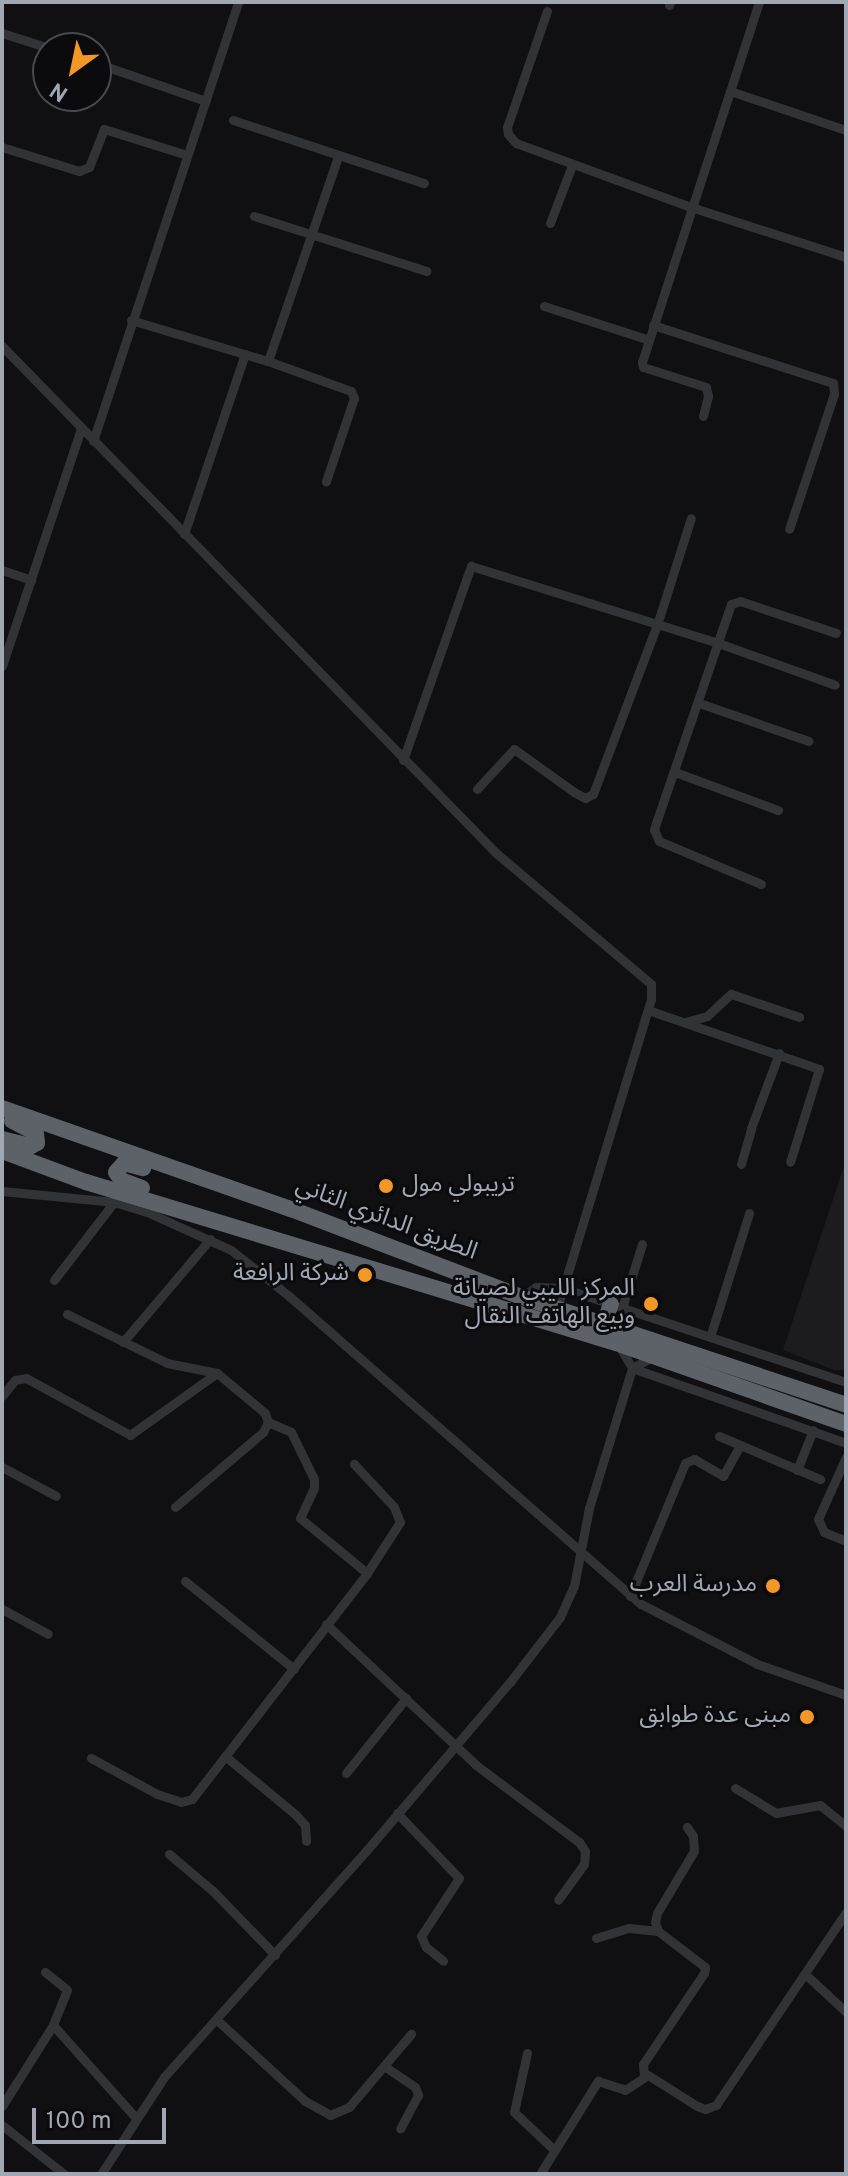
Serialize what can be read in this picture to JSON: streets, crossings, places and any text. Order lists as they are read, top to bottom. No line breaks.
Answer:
{"streets":{"highway":["الطريق الدائري الثاني"]},"places":["تريبولي مول","شركة الرافعة","المركز الليبي لصيانة وبيع الهاتف النقال","مدرسة العرب","مبنى عدة طوابق"],"scale_bar":"100 m","north":"bottom left"}
